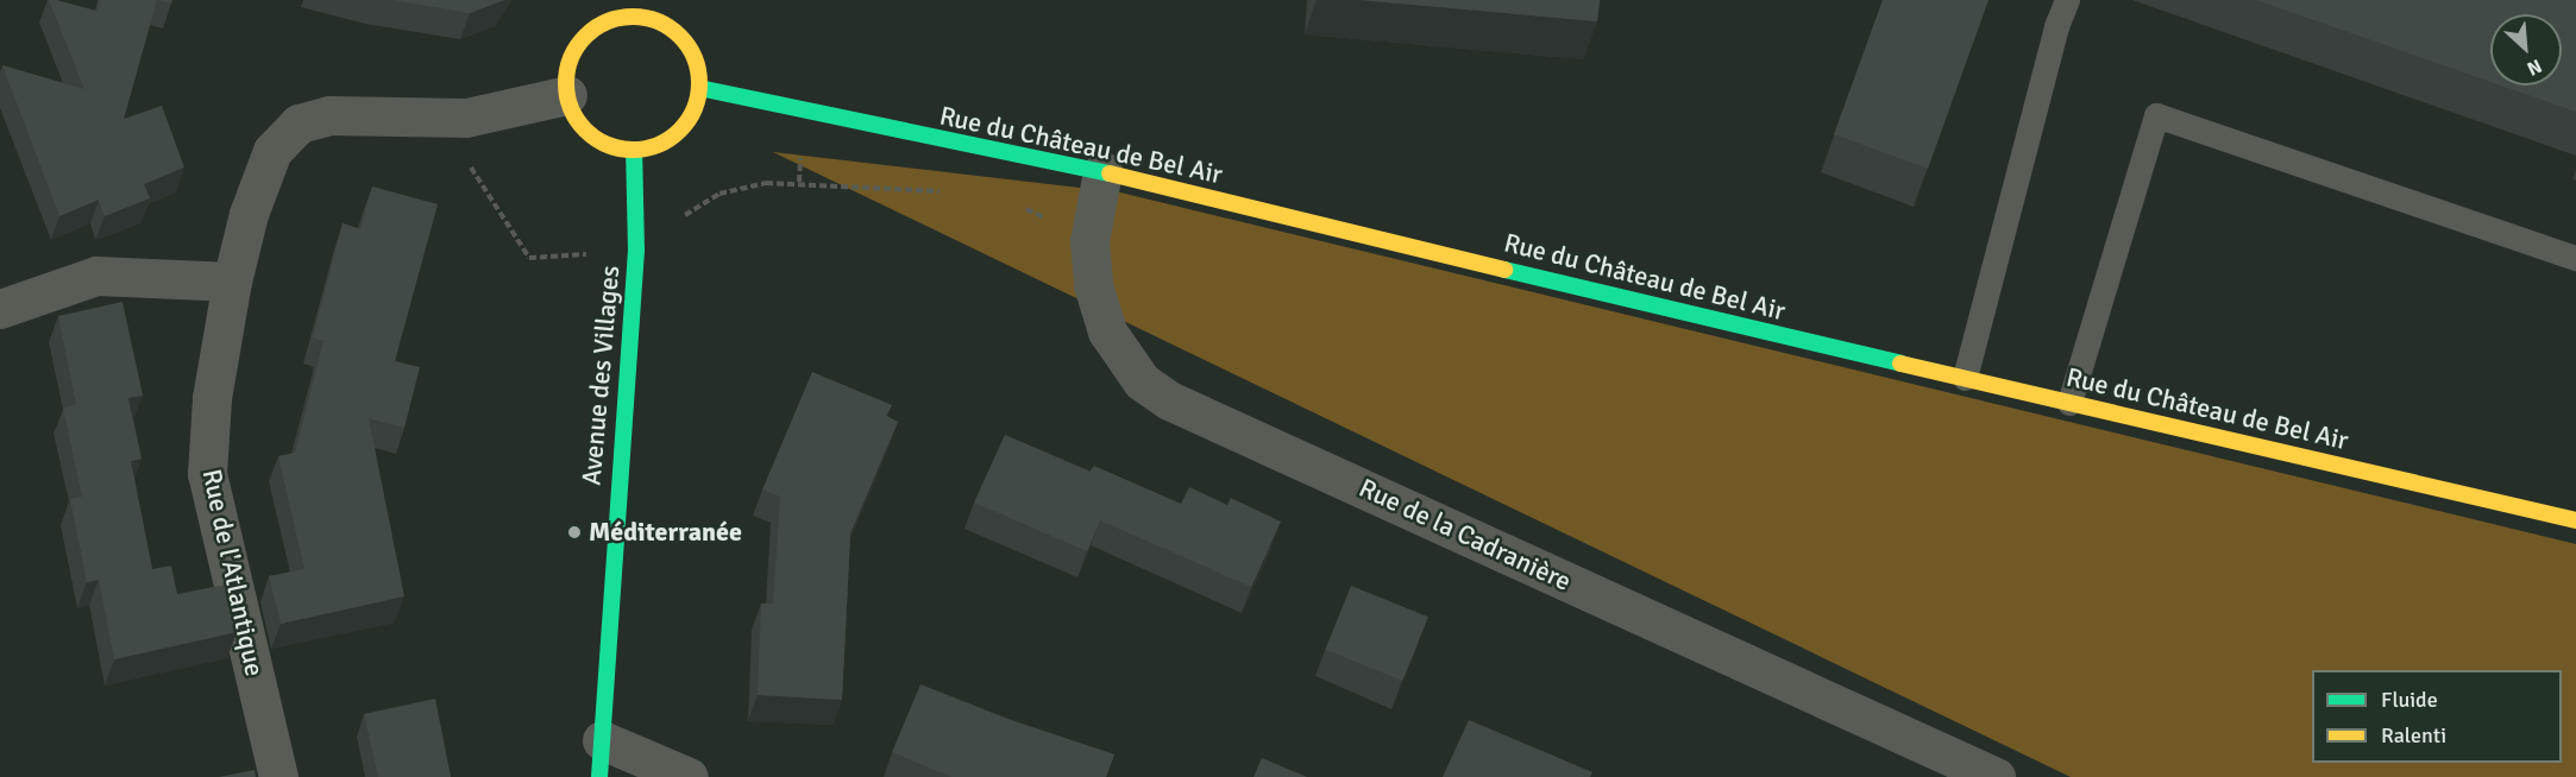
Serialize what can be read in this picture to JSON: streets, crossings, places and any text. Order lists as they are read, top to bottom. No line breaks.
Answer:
{"streets":{"street":["Rue du Château de Bel Air","Avenue des Villages","Rue de la Cadranière","Rue de l'Atlantique"]},"crossings":[["Rue du Château de Bel Air","Avenue des Villages"],["Rue du Château de Bel Air","Rue de la Cadranière"],["Rue du Château de Bel Air","Rue de l'Atlantique"],["Avenue des Villages","Rue de l'Atlantique"]],"places":["Méditerranée"],"legend":["Fluide","Ralenti"],"north":"bottom right"}
